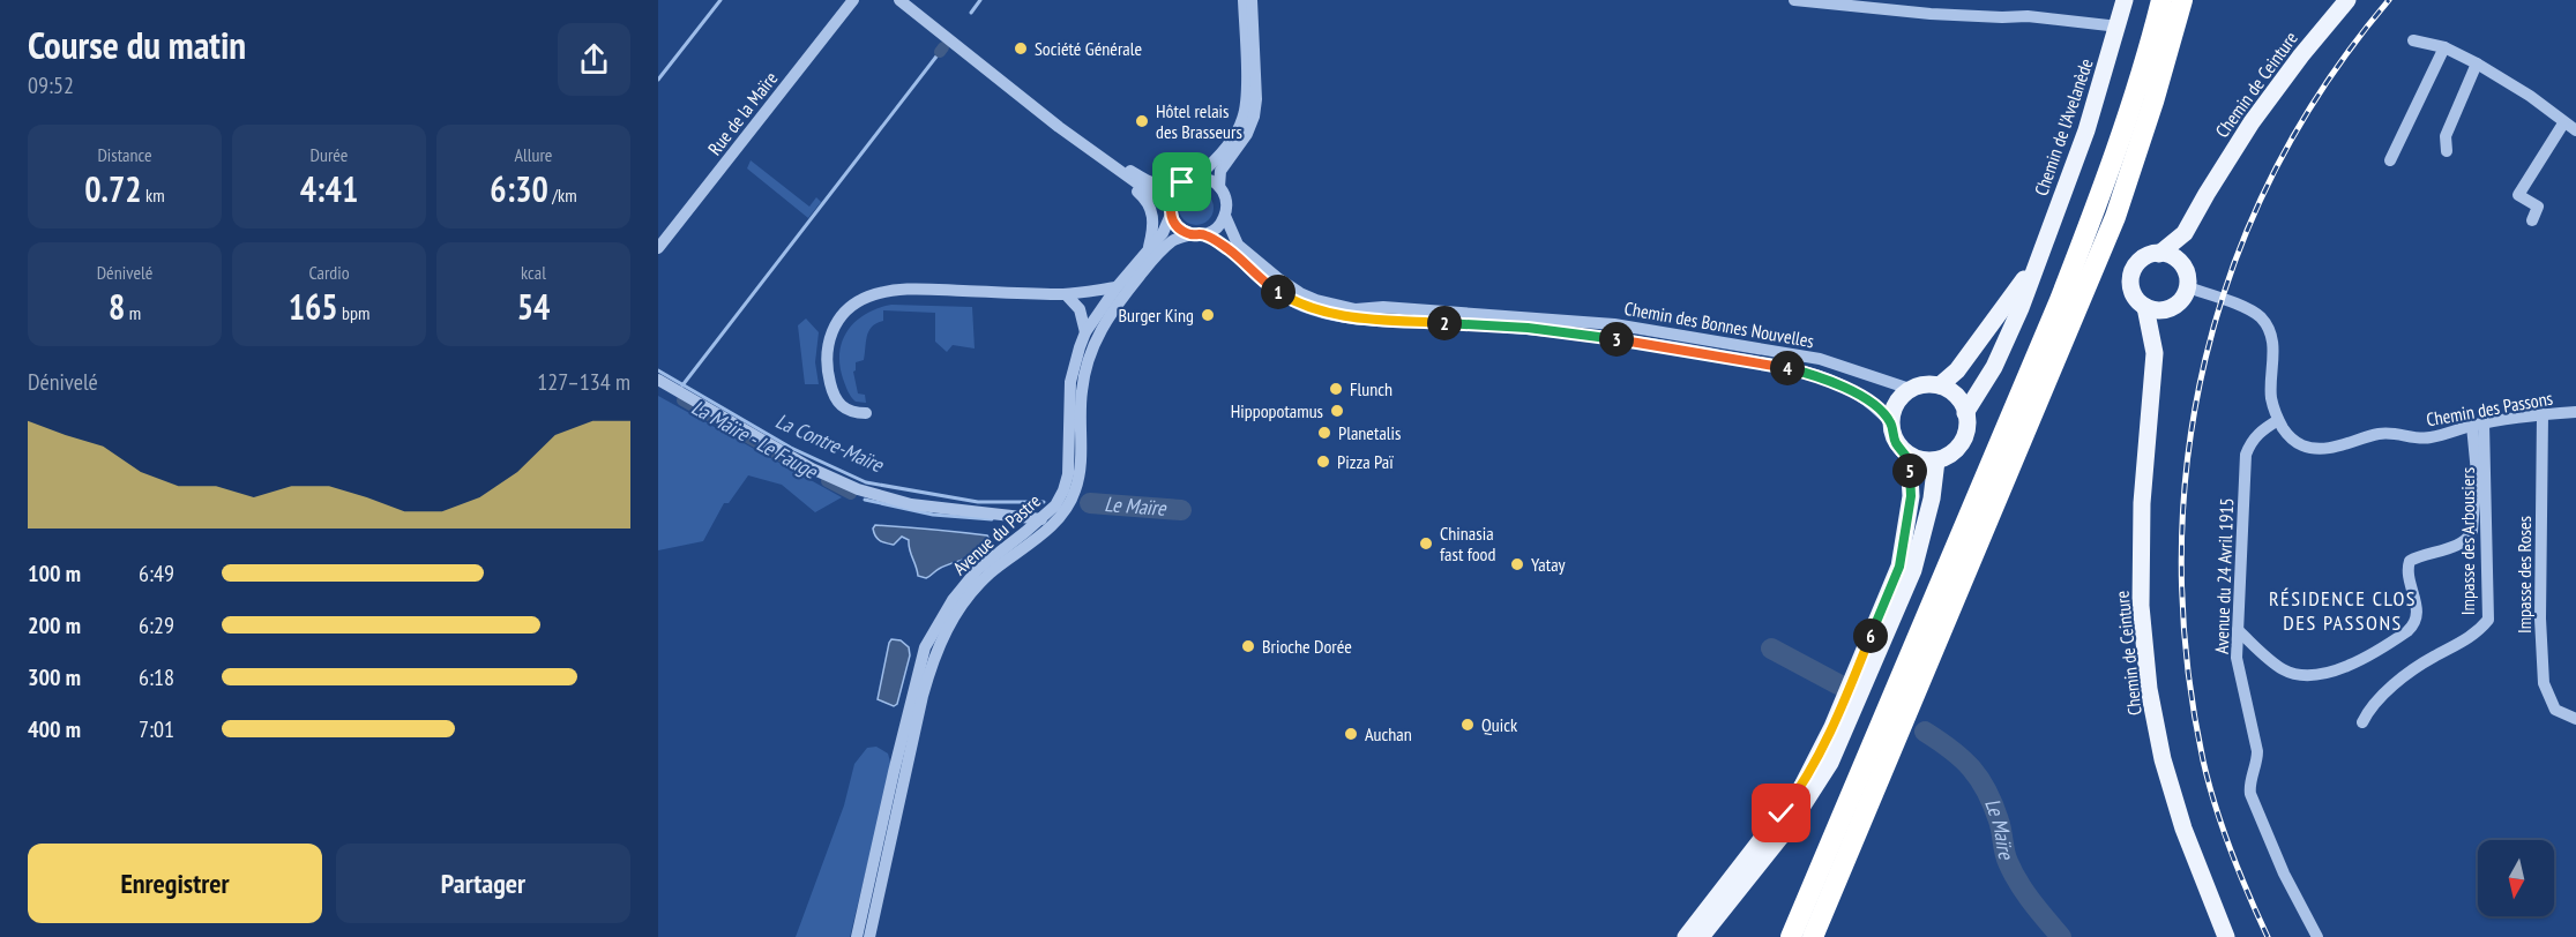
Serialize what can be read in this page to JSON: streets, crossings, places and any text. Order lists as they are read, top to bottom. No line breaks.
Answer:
{"streets":{"main road":["Chemin de Ceinture","Chemin de l'Avelanède"],"street":["Rue de la Maïre","Chemin des Bonnes Nouvelles","Chemin des Passons","Avenue du Pastre","Impasse des Arbousiers","Impasse des Roses","Avenue du 24 Avril 1915"]},"crossings":[["Chemin des Bonnes Nouvelles","Avenue du Pastre"],["Chemin des Passons","Impasse des Arbousiers"],["Chemin des Passons","Impasse des Roses"],["Chemin des Passons","Avenue du 24 Avril 1915"]],"districts":["RÉSIDENCE CLOS DES PASSONS"],"water":["La Maïre - Le Fauge","La Contre-Maïre","Le Maïre"],"places":["Société Générale","Hôtel relais des Brasseurs","Burger King","Flunch","Hippopotamus","Planetalis","Pizza Paï","Chinasia fast food","Yatay","Brioche Dorée","Quick","Auchan"],"north":"bottom","page":{"heading":["Course du matin","09:52"],"stats":[["Distance","0.72 km"],["Durée","4:41"],["Allure","6:30 /km"],["Dénivelé","8 m"],["Cardio","165 bpm"],["kcal","54"]],"pins":["1","2","3","4","5","6"],"chart":["Dénivelé","127–134 m"],"list":[{"name":"100 m","note":"6:49"},{"name":"200 m","note":"6:29"},{"name":"300 m","note":"6:18"},{"name":"400 m","note":"7:01"}],"buttons":["Enregistrer","Partager"]}}
